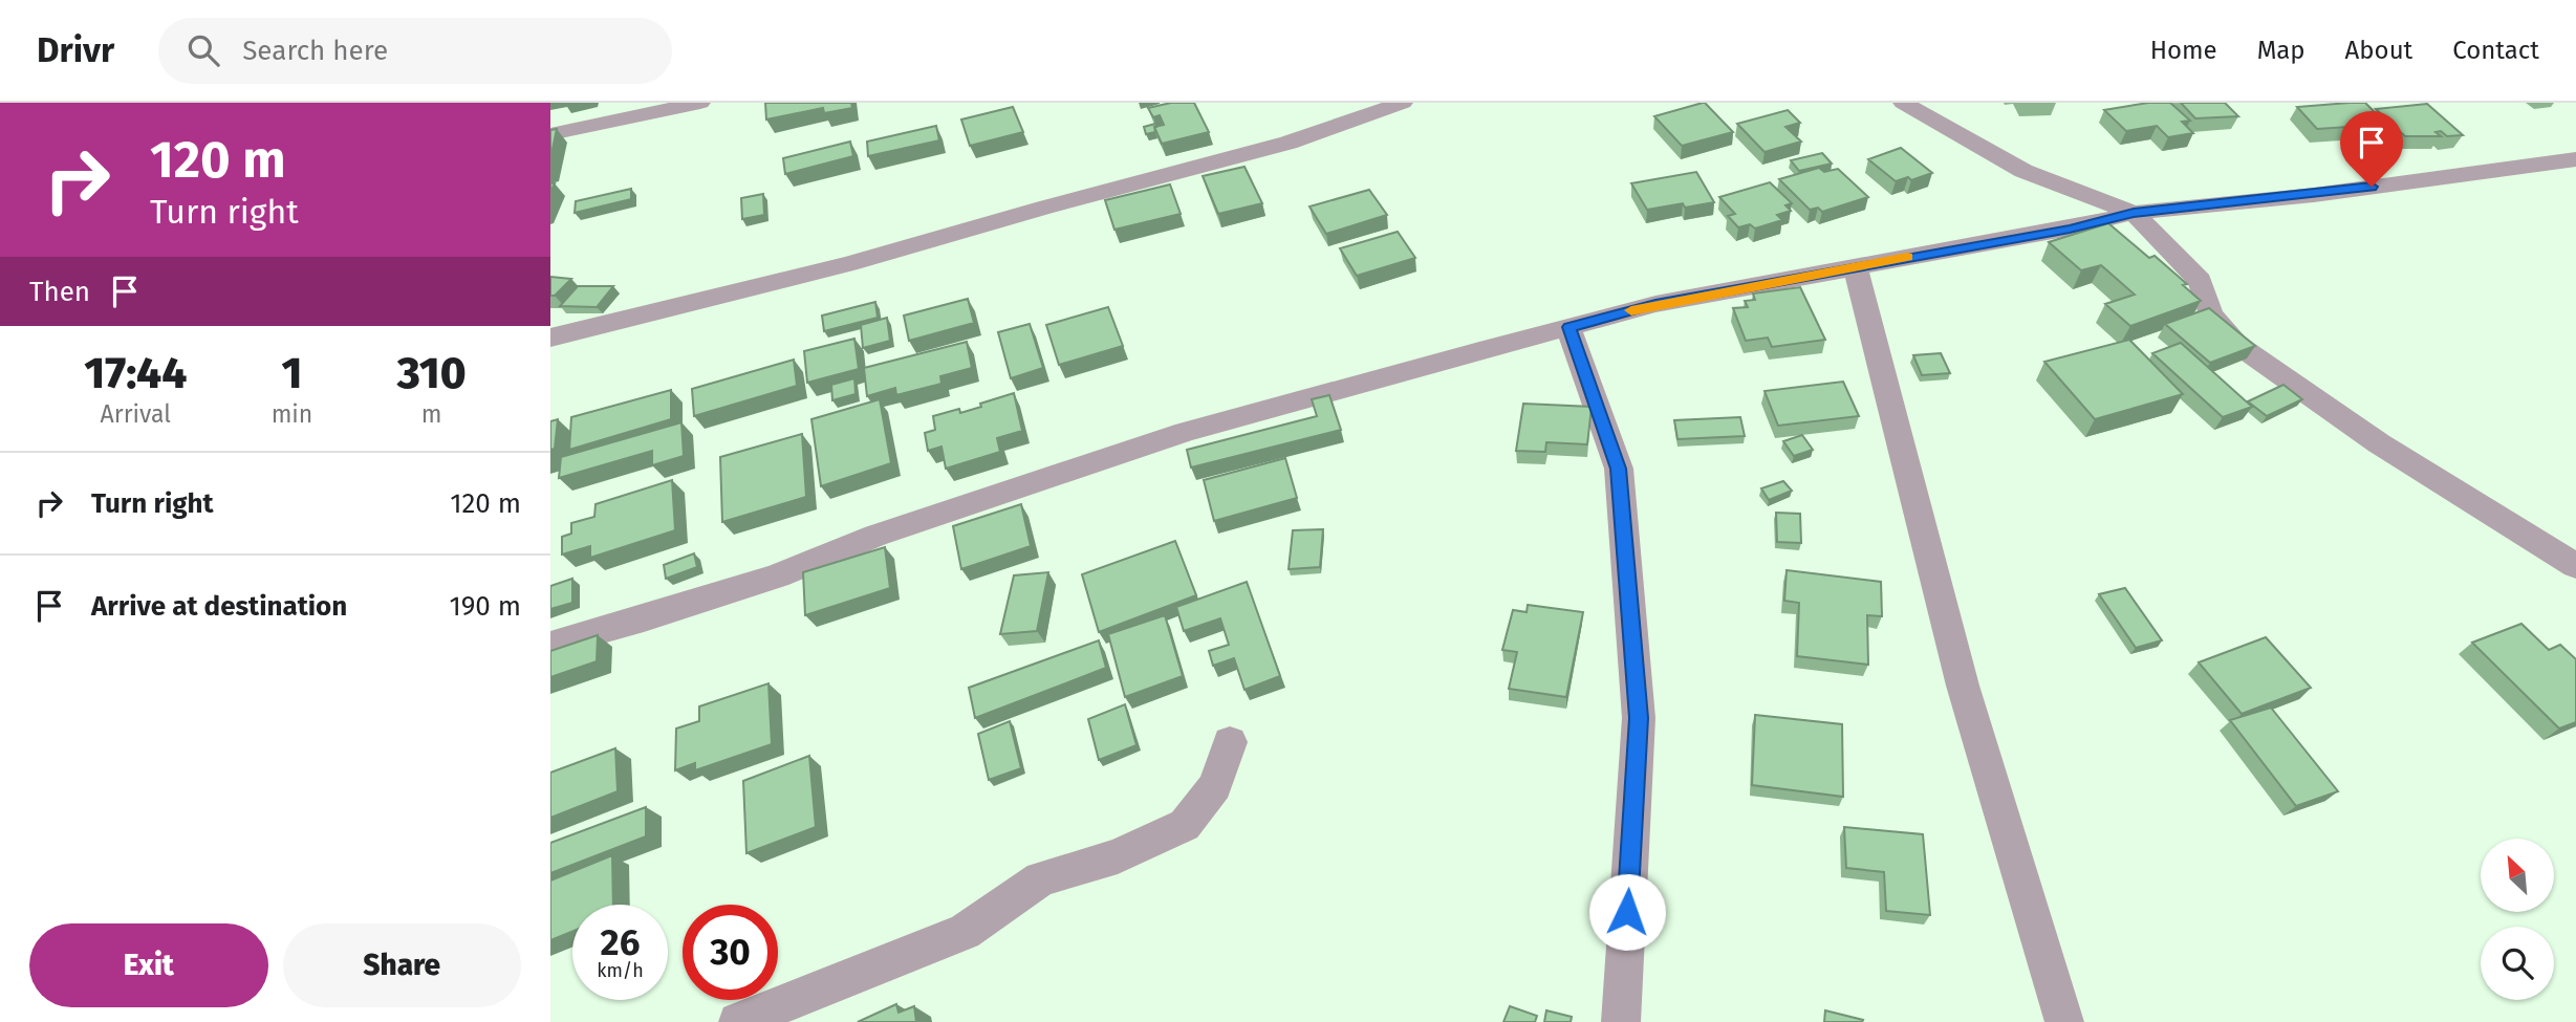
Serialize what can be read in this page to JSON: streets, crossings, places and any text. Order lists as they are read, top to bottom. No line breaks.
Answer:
{"north":"top left","page":{"header":"Drivr","search":"Search here","nav":["Home","Map","About","Contact"],"turn":["120 m","Turn right"],"then":"Then","eta":["17:44","Arrival","1","min","310","m"],"list":[{"name":"Turn right","value":"120 m"},{"name":"Arrive at destination","value":"190 m"}],"speed":"26 km/h","limit":"30","buttons":["Exit","Share"]}}
